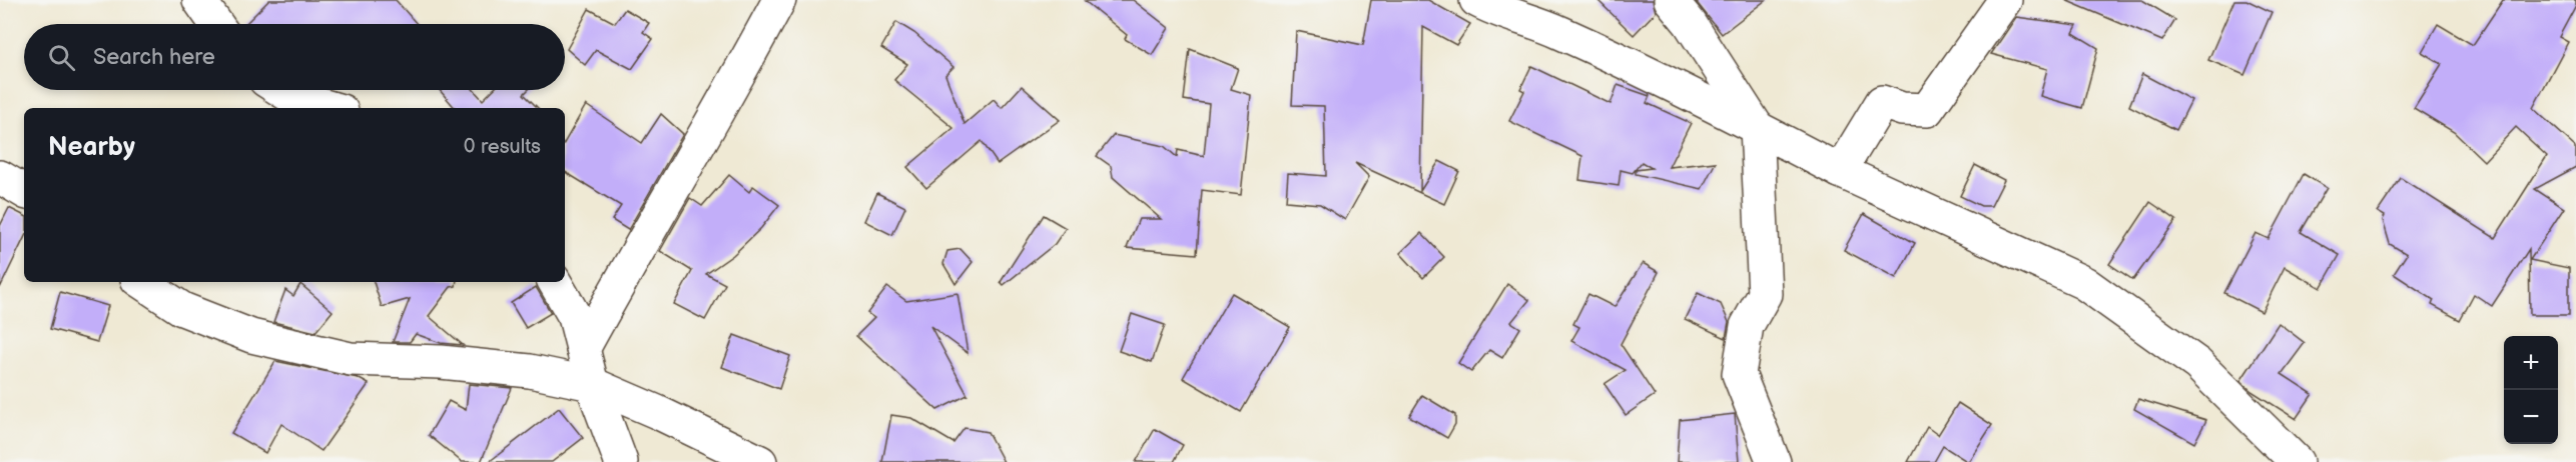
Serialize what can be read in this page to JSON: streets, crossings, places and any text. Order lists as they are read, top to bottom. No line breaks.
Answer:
{"page":{"search":"Search here","heading":["Nearby","0 results"],"map_buttons":["+","−"]}}
